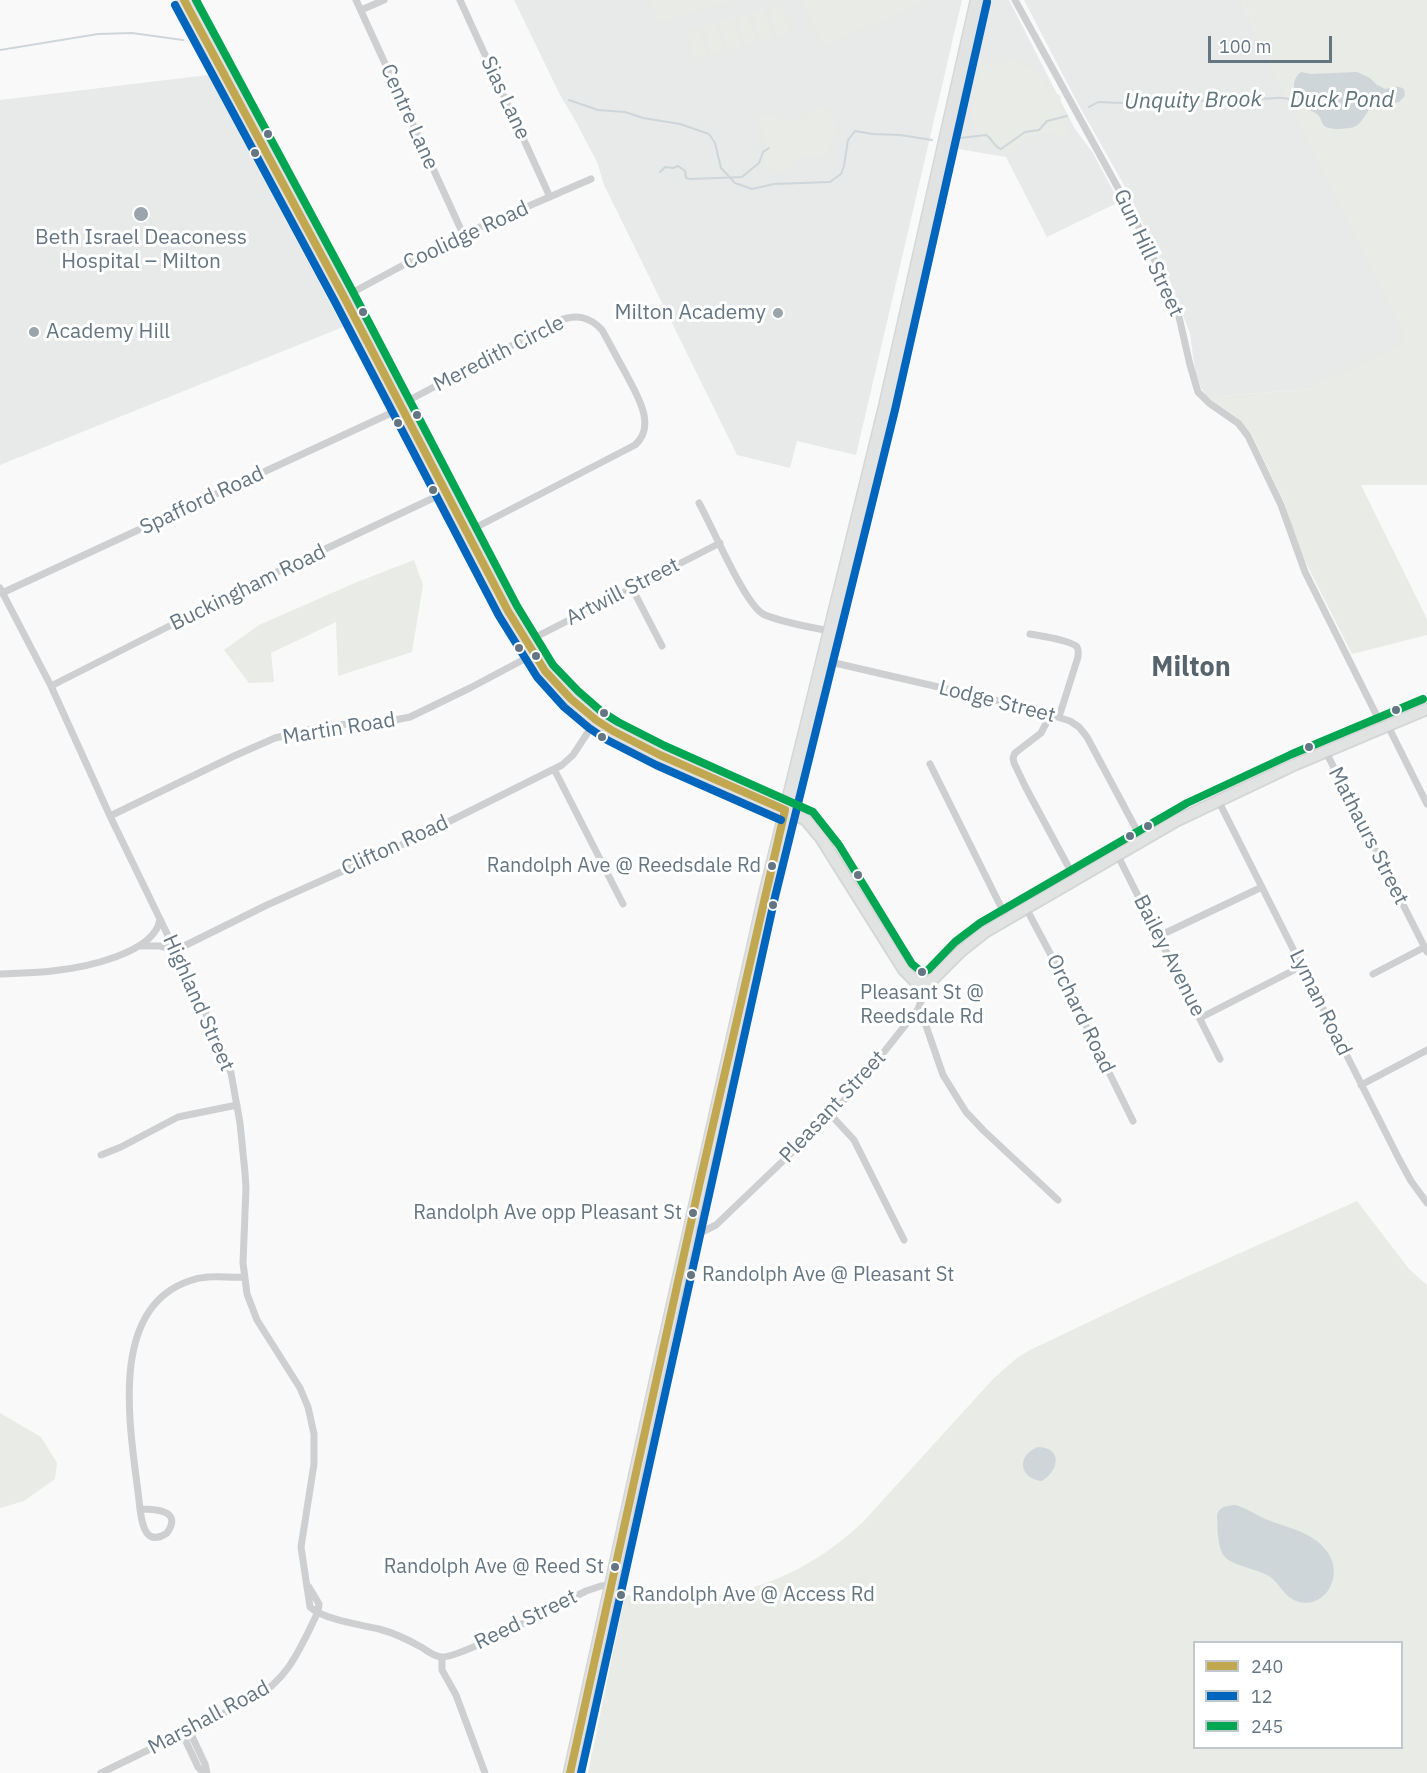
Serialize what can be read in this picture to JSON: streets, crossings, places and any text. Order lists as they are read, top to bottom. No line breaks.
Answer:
{"streets":{"street":["Sias Lane","Centre Lane","Coolidge Road","Gun Hill Street","Meredith Circle","Spafford Road","Buckingham Road","Artwill Street","Lodge Street","Martin Road","Mathaurs Street","Clifton Road","Bailey Avenue","Highland Street","Lyman Road","Orchard Road","Pleasant Street","Reed Street","Marshall Road"]},"crossings":[["Sias Lane","Coolidge Road"],["Centre Lane","Coolidge Road"],["Meredith Circle","Spafford Road"],["Spafford Road","Highland Street"],["Buckingham Road","Highland Street"],["Martin Road","Highland Street"],["Clifton Road","Highland Street"],["Highland Street","Marshall Road"]],"districts":["Milton"],"water":["Unquity Brook","Duck Pond"],"places":["Beth Israel Deaconess Hospital – Milton","Milton Academy","Academy Hill","Randolph Ave @ Reedsdale Rd","Pleasant St @ Reedsdale Rd","Randolph Ave opp Pleasant St","Randolph Ave @ Pleasant St","Randolph Ave @ Reed St","Randolph Ave @ Access Rd"],"lines":["transit line 240","transit line 245","transit line 12"],"legend":["240","12","245"],"scale_bar":"100 m"}
